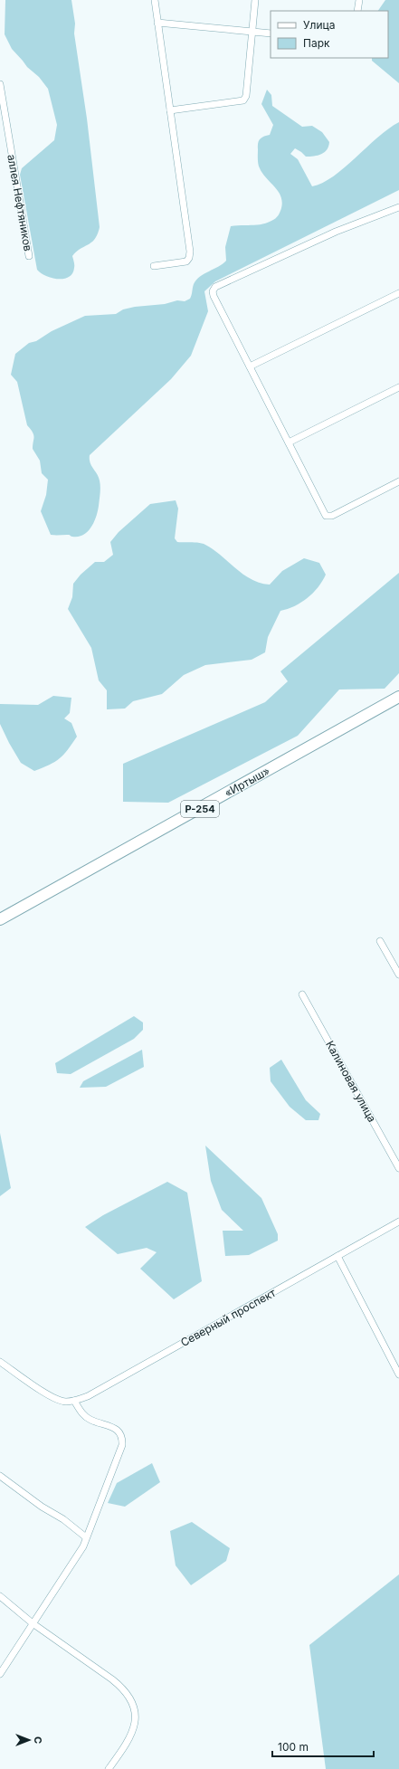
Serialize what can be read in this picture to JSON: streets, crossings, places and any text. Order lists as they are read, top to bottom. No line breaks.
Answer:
{"streets":{"highway":["«Иртыш»","Р-254"],"street":["аллея Нефтяников","Калиновая улица","Северный проспект"]},"legend":["Улица","Парк"],"scale_bar":"100 m","north":"right"}
